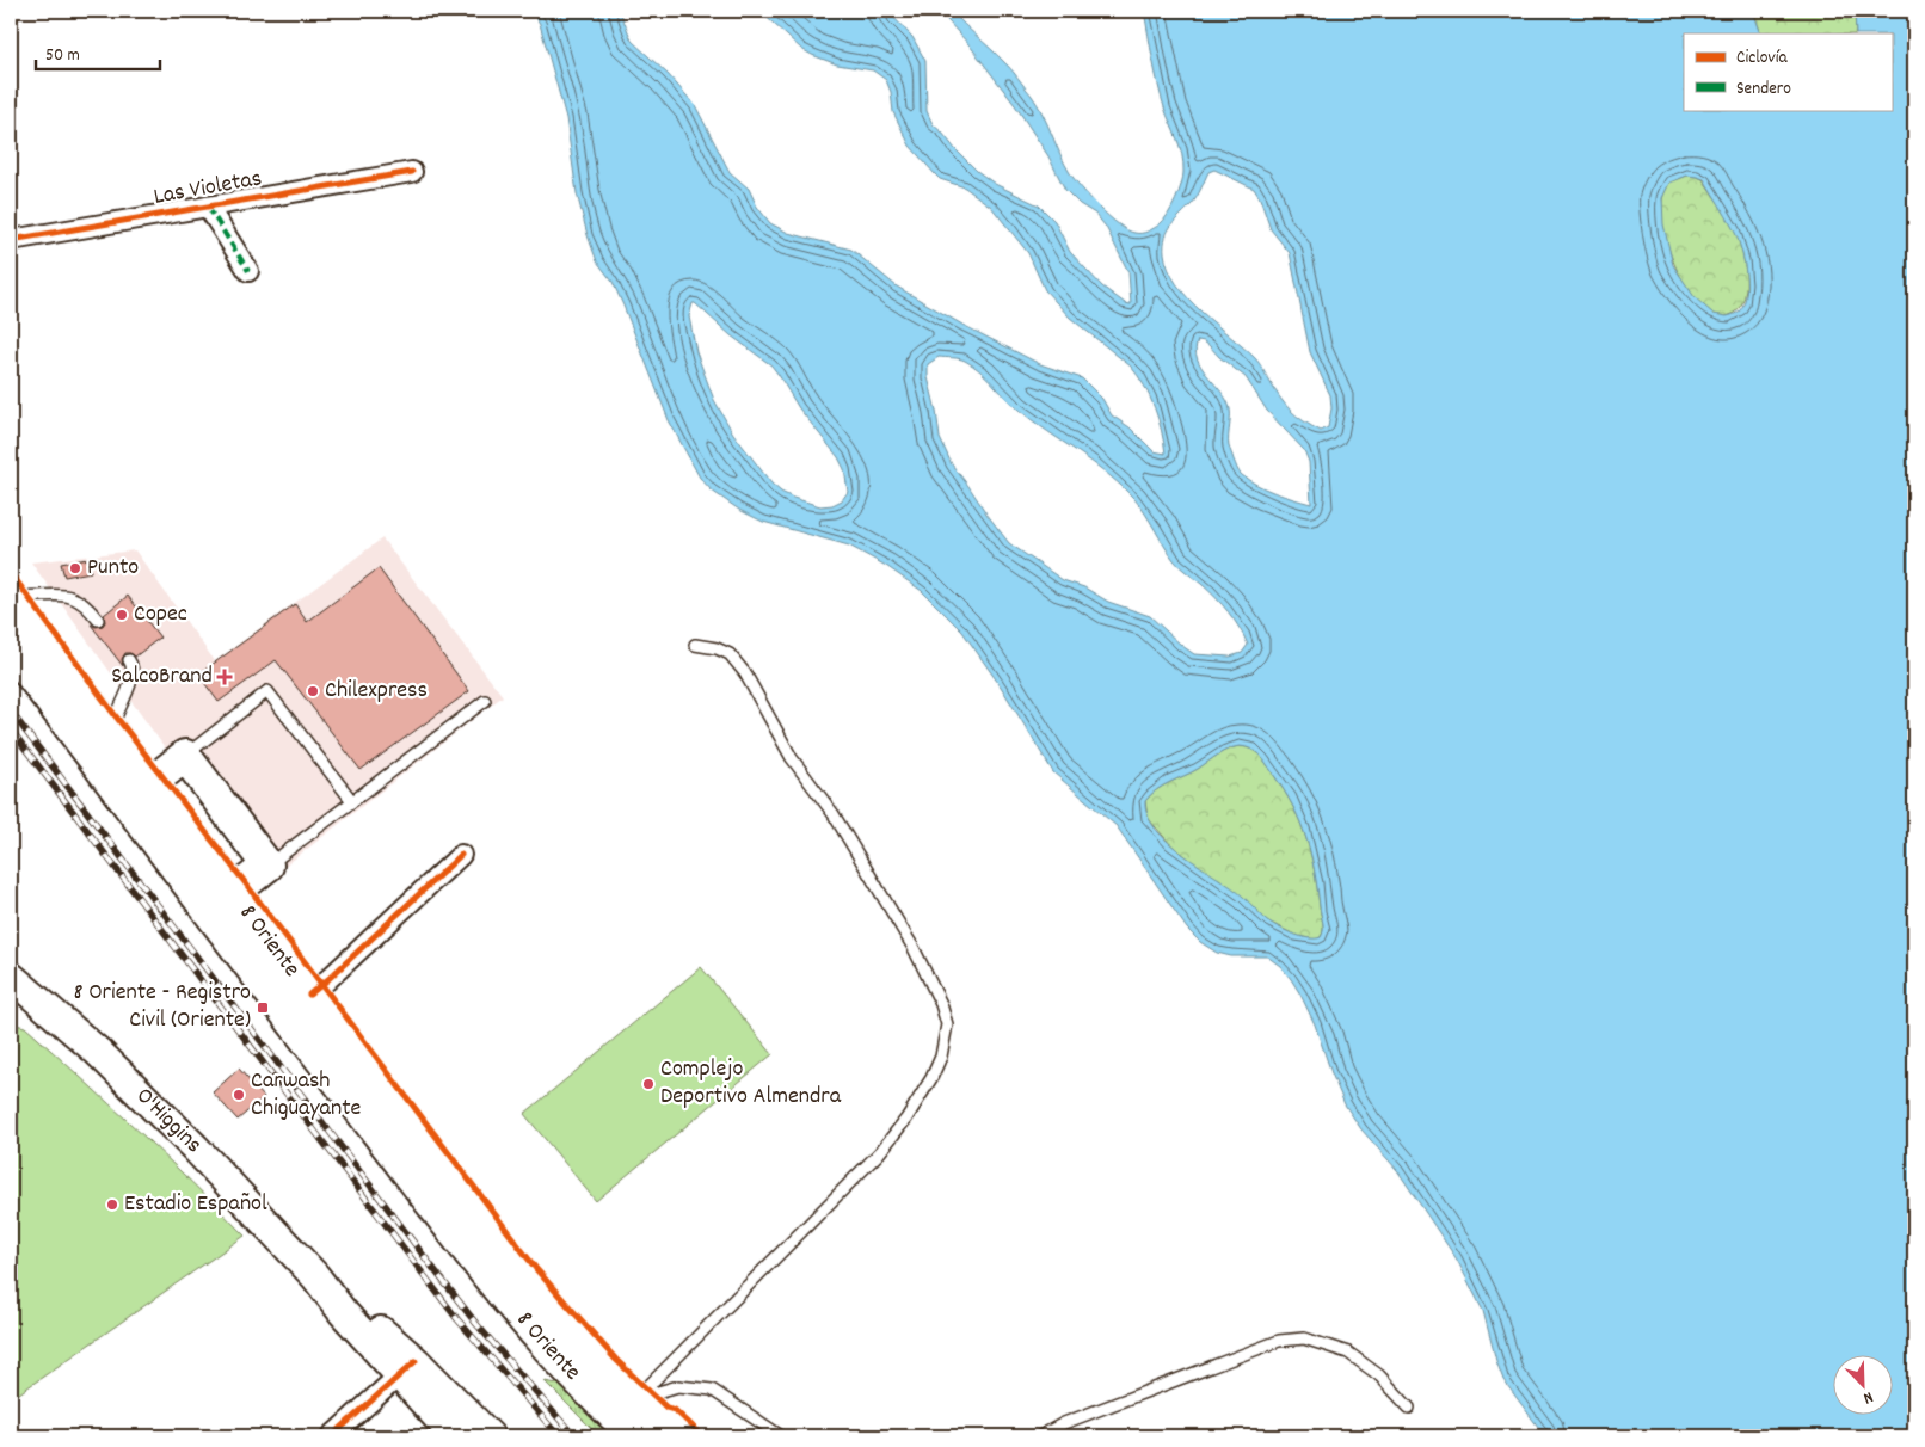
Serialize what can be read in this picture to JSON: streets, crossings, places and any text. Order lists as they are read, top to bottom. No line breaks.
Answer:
{"streets":{"main road":["8 Oriente","O'Higgins"],"street":["Las Violetas"]},"places":{"other":["Punto","Copec","Chilexpress","Complejo Deportivo Almendra","Carwash Chiguayante","Estadio Español"],"health":["SalcoBrand"],"transit":["8 Oriente - Registro Civil (Oriente)"]},"legend":["Ciclovía","Sendero"],"scale_bar":"50 m","north":"bottom right"}
